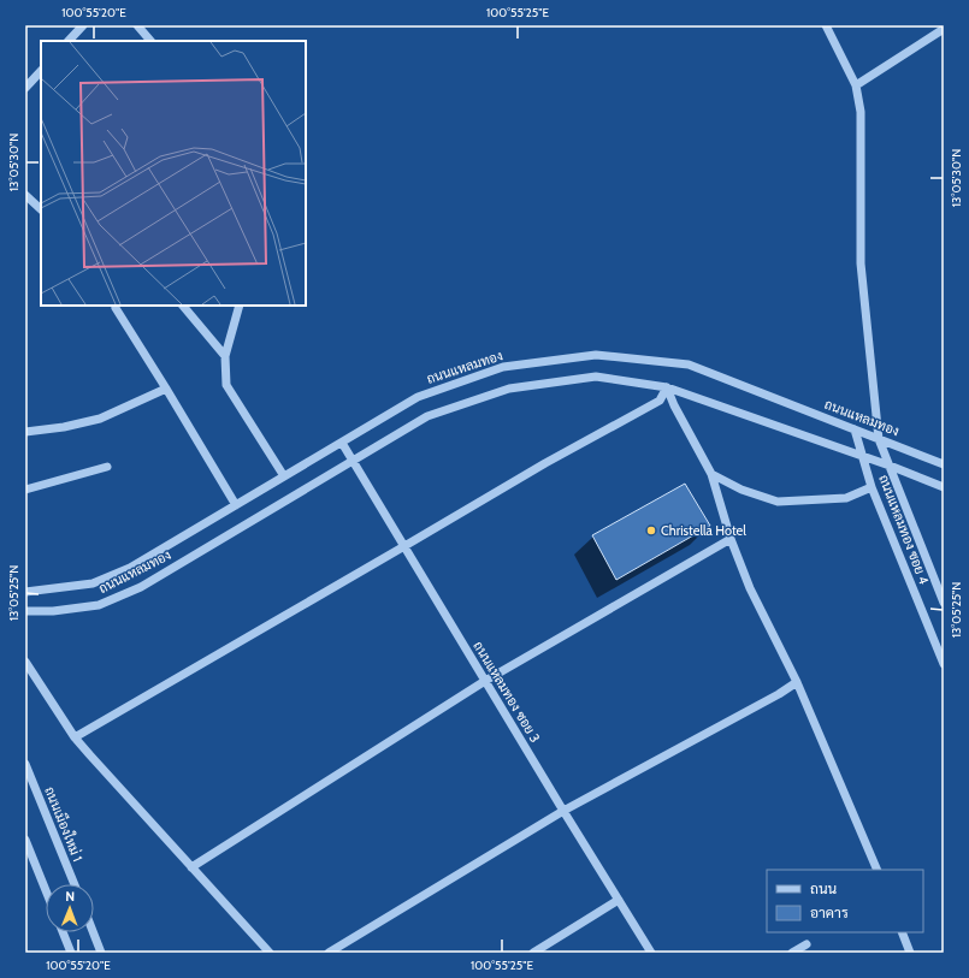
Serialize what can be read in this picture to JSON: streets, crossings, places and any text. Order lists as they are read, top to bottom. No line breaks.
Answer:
{"streets":{"street":["ถนนแหลมทอง","ถนนแหลมทอง ซอย 4","ถนนแหลมทอง ซอย 3","ถนนเมืองใหม่ 1"]},"crossings":[["ถนนแหลมทอง","ถนนแหลมทอง ซอย 4"],["ถนนแหลมทอง","ถนนแหลมทอง ซอย 3"]],"places":["Christella Hotel"],"legend":["ถนน","อาคาร"],"north":"top","coordinates":["100°55'20\"E","100°55'25\"E","13°05'30\"N","13°05'25\"N"]}
